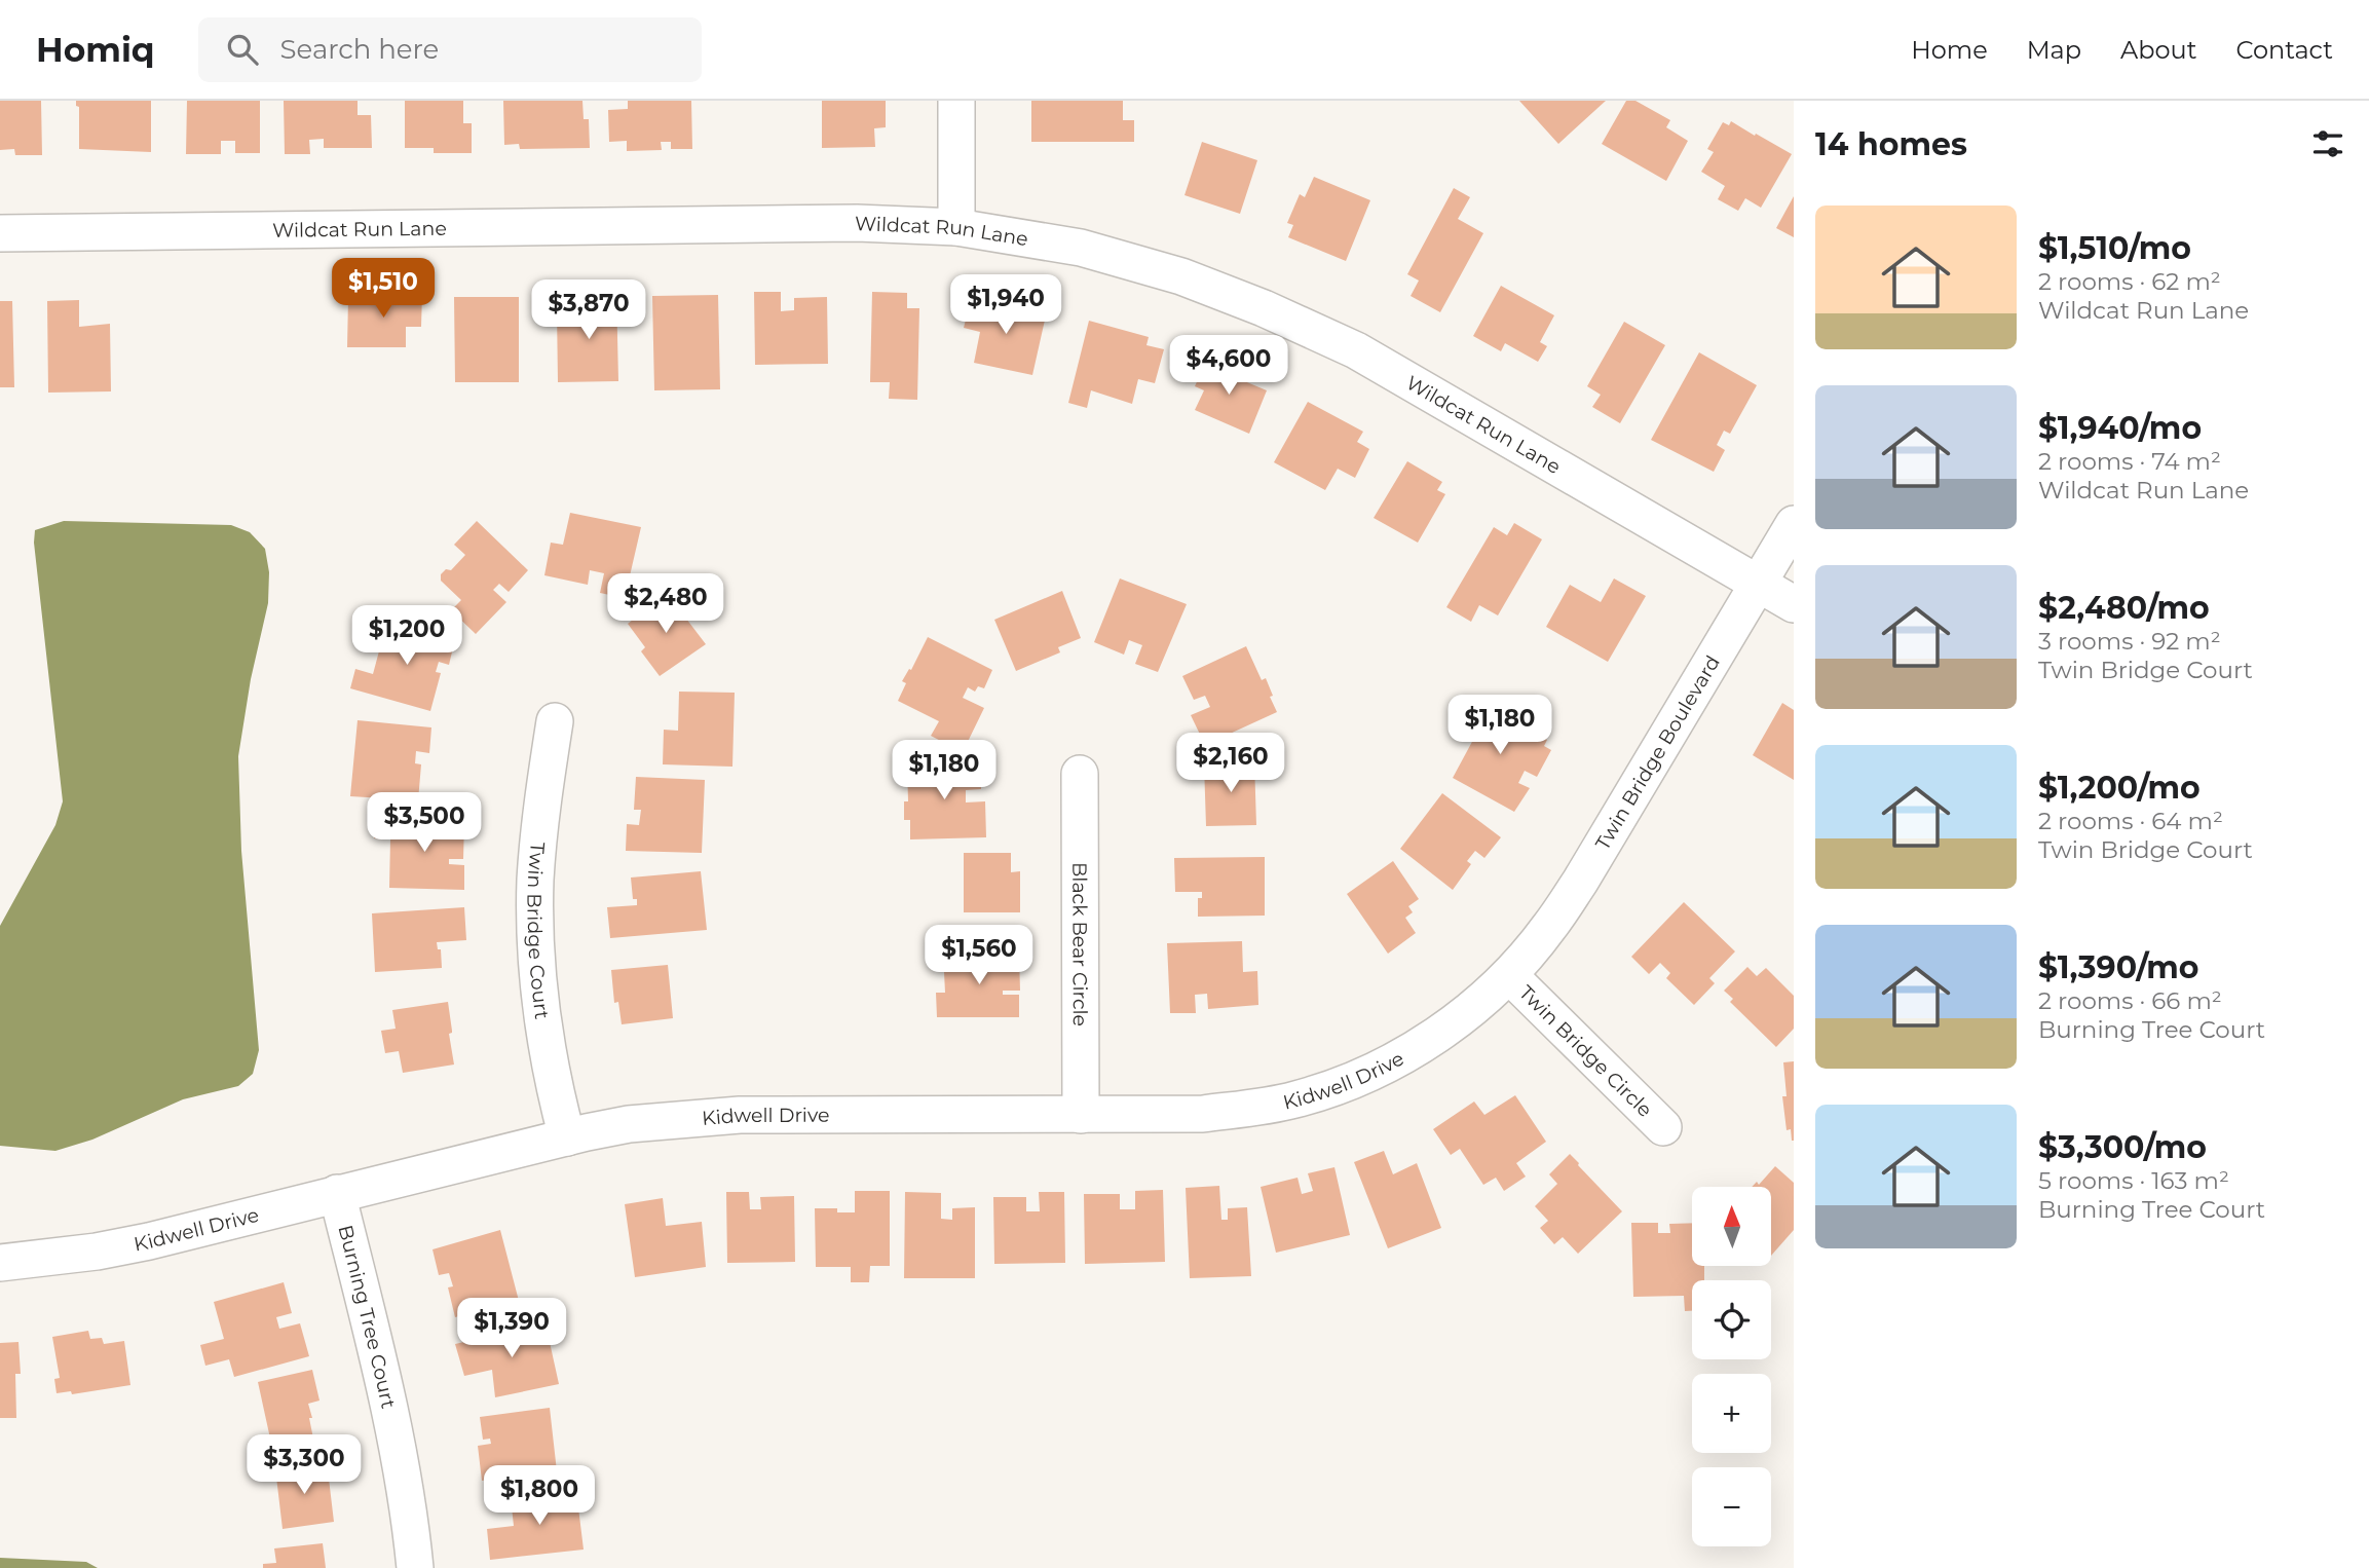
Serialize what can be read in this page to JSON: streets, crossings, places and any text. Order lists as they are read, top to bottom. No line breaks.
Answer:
{"streets":{"street":["Wildcat Run Lane","Twin Bridge Boulevard","Twin Bridge Court","Black Bear Circle","Twin Bridge Circle","Kidwell Drive","Burning Tree Court"]},"crossings":[["Wildcat Run Lane","Twin Bridge Boulevard"],["Twin Bridge Boulevard","Twin Bridge Circle"],["Twin Bridge Boulevard","Kidwell Drive"],["Twin Bridge Court","Kidwell Drive"],["Black Bear Circle","Kidwell Drive"],["Twin Bridge Circle","Kidwell Drive"],["Kidwell Drive","Burning Tree Court"]],"north":"top","page":{"header":"Homiq","search":"Search here","nav":["Home","Map","About","Contact"],"heading":"14 homes","list":[{"name":"$1,510/mo","note":"2 rooms · 62 m² · Wildcat Run Lane"},{"name":"$1,940/mo","note":"2 rooms · 74 m² · Wildcat Run Lane"},{"name":"$2,480/mo","note":"3 rooms · 92 m² · Twin Bridge Court"},{"name":"$1,200/mo","note":"2 rooms · 64 m² · Twin Bridge Court"},{"name":"$1,390/mo","note":"2 rooms · 66 m² · Burning Tree Court"},{"name":"$3,300/mo","note":"5 rooms · 163 m² · Burning Tree Court"}],"price":["$1,510","$1,940","$3,870","$4,600","$2,480","$1,200","$1,180","$2,160","$1,180","$3,500","$1,560","$1,390","$3,300","$1,800"],"map_buttons":["+","−"]}}
